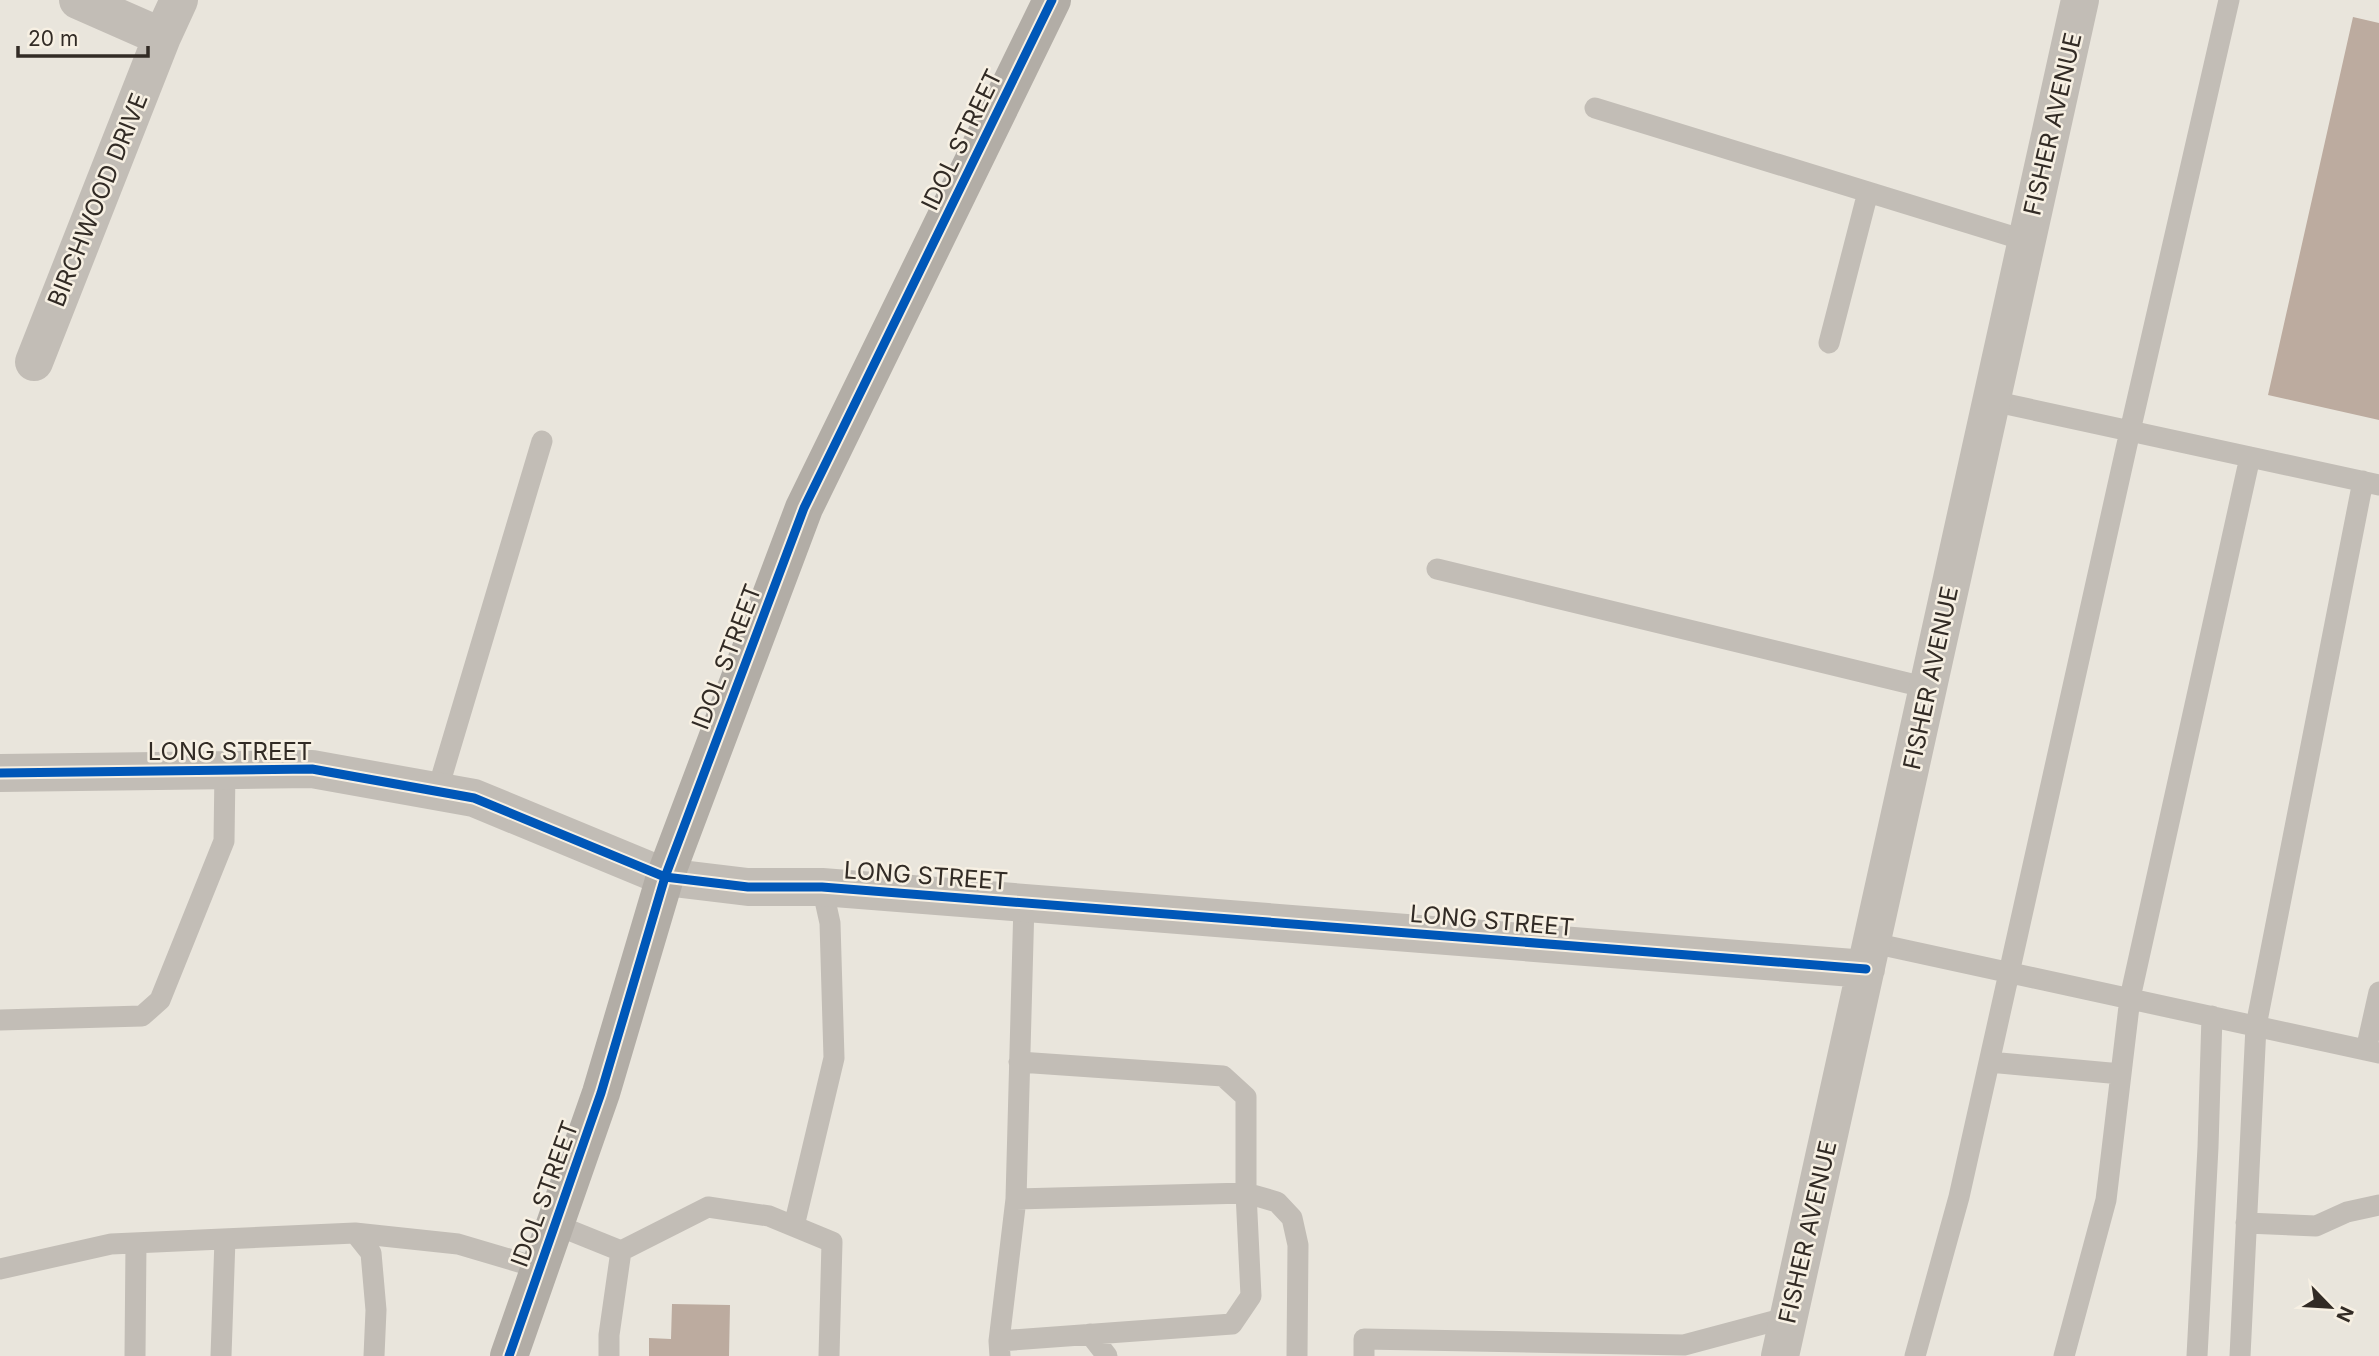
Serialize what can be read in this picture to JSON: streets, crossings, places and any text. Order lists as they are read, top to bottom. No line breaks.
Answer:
{"streets":{"street":["FISHER AVENUE","IDOL STREET","BIRCHWOOD DRIVE","LONG STREET"]},"crossings":[["FISHER AVENUE","LONG STREET"],["IDOL STREET","LONG STREET"]],"scale_bar":"20 m","north":"bottom right"}
